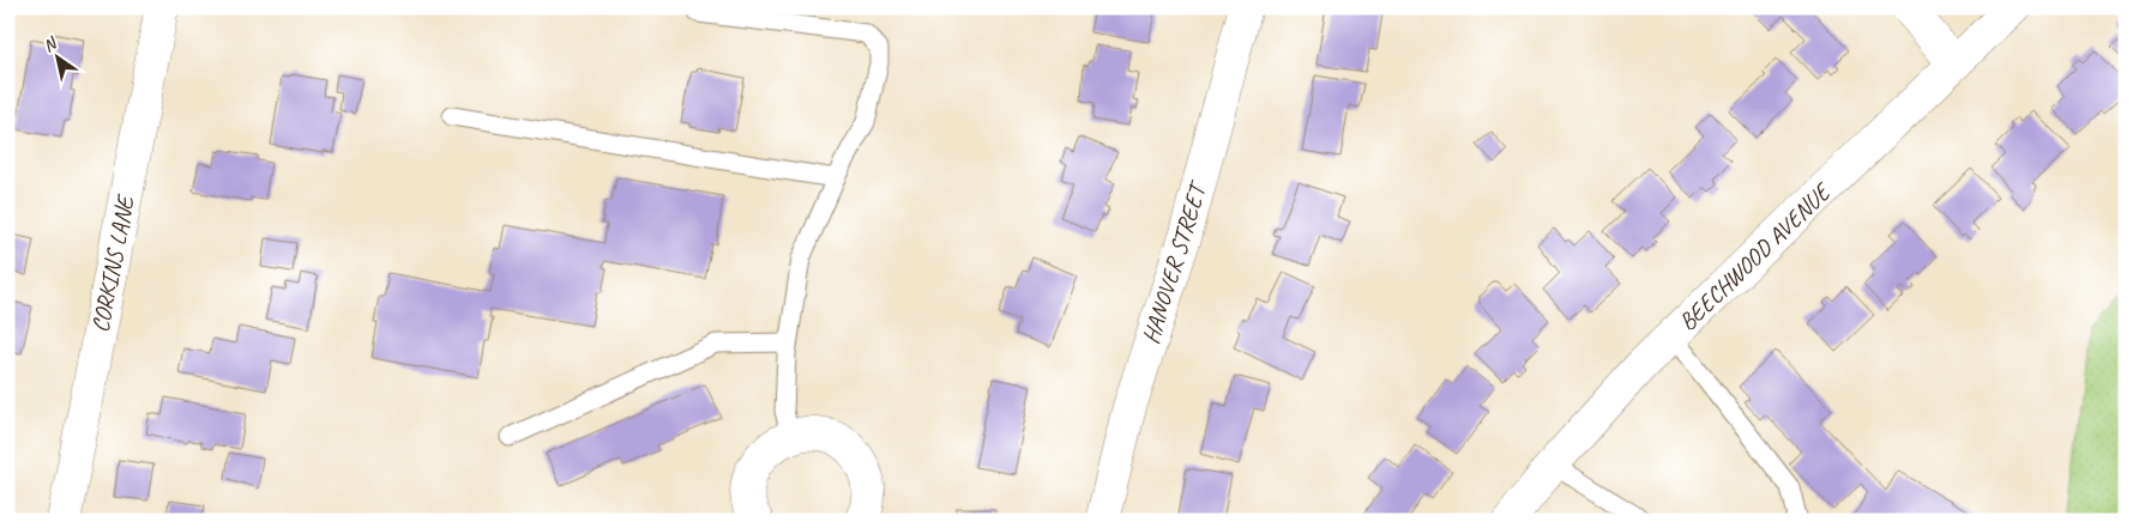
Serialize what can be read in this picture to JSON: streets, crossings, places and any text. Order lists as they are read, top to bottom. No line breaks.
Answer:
{"streets":{"street":["BEECHWOOD AVENUE","CORKINS LANE","HANOVER STREET"]},"north":"top left"}
